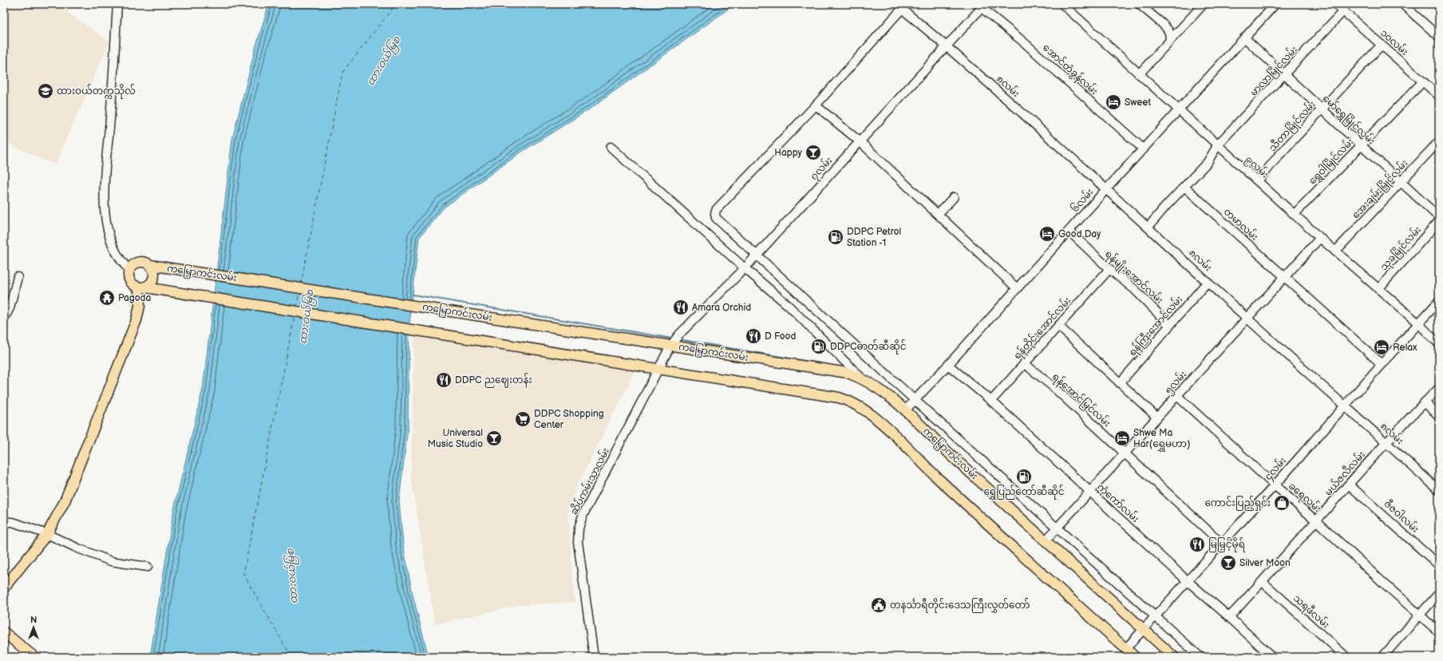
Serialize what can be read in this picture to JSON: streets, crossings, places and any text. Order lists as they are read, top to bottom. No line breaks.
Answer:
{"streets":{"main road":["ကမြောကင်းလမ်း"],"street":["၁၀လမ်း","အောင်တံခွန်လမ်း","မာလာမြိုင်လမ်း","၈လမ်း","မော်ရွှေမြိုင်လမ်း","သီတာမြိုင်လမ်း","ရွှေဝါမြိုင်လမ်း","၉လမ်း","၇လမ်း","အေးချမ်းမြိုင်လမ်း","၆လမ်း","တမာလမ်း","သုခမြိုင်လမ်း","ရန်မျိုးအောင်လမ်း","ရန်ကြီးအောင်လမ်း","ရန်တိုင်းအောင်လမ်း","၅လမ်း","ရန်အောင်မြင်လမ်း","၄လမ်း","မယ်ဇလီလမ်း","ဆိပ်ကမ်းသာလမ်း","ခရေလမ်း","ကံ့ကော်လမ်း","ဇီဇဝါလမ်း","သရဖီလမ်း"]},"crossings":[["၁၀လမ်း","မာလာမြိုင်လမ်း"],["၁၀လမ်း","သီတာမြိုင်လမ်း"],["၁၀လမ်း","ရွှေဝါမြိုင်လမ်း"],["အောင်တံခွန်လမ်း","၇လမ်း"],["အောင်တံခွန်လမ်း","၆လမ်း"],["မာလာမြိုင်လမ်း","၈လမ်း"],["မာလာမြိုင်လမ်း","မော်ရွှေမြိုင်လမ်း"],["မာလာမြိုင်လမ်း","၉လမ်း"],["မာလာမြိုင်လမ်း","တမာလမ်း"],["၈လမ်း","၇လမ်း"],["၈လမ်း","၆လမ်း"],["၈လမ်း","ရန်ကြီးအောင်လမ်း"],["၈လမ်း","၅လမ်း"],["၈လမ်း","၄လမ်း"],["၈လမ်း","မယ်ဇလီလမ်း"],["မော်ရွှေမြိုင်လမ်း","သီတာမြိုင်လမ်း"],["မော်ရွှေမြိုင်လမ်း","ရွှေဝါမြိုင်လမ်း"],["မော်ရွှေမြိုင်လမ်း","အေးချမ်းမြိုင်လမ်း"],["မော်ရွှေမြိုင်လမ်း","၆လမ်း"],["သီတာမြိုင်လမ်း","၉လမ်း"],["ရွှေဝါမြိုင်လမ်း","၉လမ်း"],["၉လမ်း","အေးချမ်းမြိုင်လမ်း"],["၉လမ်း","၆လမ်း"],["၉လမ်း","သုခမြိုင်လမ်း"],["၉လမ်း","၅လမ်း"],["၉လမ်း","၄လမ်း"],["၇လမ်း","ကမြောကင်းလမ်း"],["၇လမ်း","ဆိပ်ကမ်းသာလမ်း"],["၆လမ်း","ကမြောကင်းလမ်း"],["၆လမ်း","ရန်မျိုးအောင်လမ်း"],["၆လမ်း","ကံ့ကော်လမ်း"],["တမာလမ်း","၅လမ်း"],["တမာလမ်း","၄လမ်း"],["ကမြောကင်းလမ်း","၅လမ်း"],["ကမြောကင်းလမ်း","၄လမ်း"],["ကမြောကင်းလမ်း","ဆိပ်ကမ်းသာလမ်း"],["ရန်မျိုးအောင်လမ်း","ရန်ကြီးအောင်လမ်း"],["ရန်မျိုးအောင်လမ်း","ရန်တိုင်းအောင်လမ်း"],["ရန်တိုင်းအောင်လမ်း","ရန်အောင်မြင်လမ်း"],["ရန်တိုင်းအောင်လမ်း","ကံ့ကော်လမ်း"],["၅လမ်း","ရန်အောင်မြင်လမ်း"],["၅လမ်း","ခရေလမ်း"],["၅လမ်း","ကံ့ကော်လမ်း"],["ရန်အောင်မြင်လမ်း","၄လမ်း"],["၄လမ်း","ခရေလမ်း"],["၄လမ်း","ကံ့ကော်လမ်း"],["မယ်ဇလီလမ်း","ခရေလမ်း"],["မယ်ဇလီလမ်း","ကံ့ကော်လမ်း"],["မယ်ဇလီလမ်း","ဇီဇဝါလမ်း"],["မယ်ဇလီလမ်း","သရဖီလမ်း"]],"water":["ထားဝယ်မြစ"],"places":{"school or university":["ထားဝယ်တက္ကသိုလ်"],"hotel":["Sweet","Good Day","Relax","Shwe Ma Har(‌‌ရွှေမဟာ)"],"bar":["Happy","Universal Music Studio","Silver Moon"],"fuel station":["DDPC Petrol Station -1","DDPCဓာတ်ဆီဆိုင်","ရွှေပြည်တော်ဆီဆိုင်"],"temple":["Pagoda"],"restaurant":["Amara Orchid","D Food","DDPC ညဈေးတန်း","မြမြင့်မိုရ်"],"supermarket":["DDPC Shopping Center"],"shop":["ကောင်းပြည့်ရှင်း"],"public building":["တနင်္သာရီတိုင်းဒေသကြီးလွှတ်တော်"]},"north":"top"}
